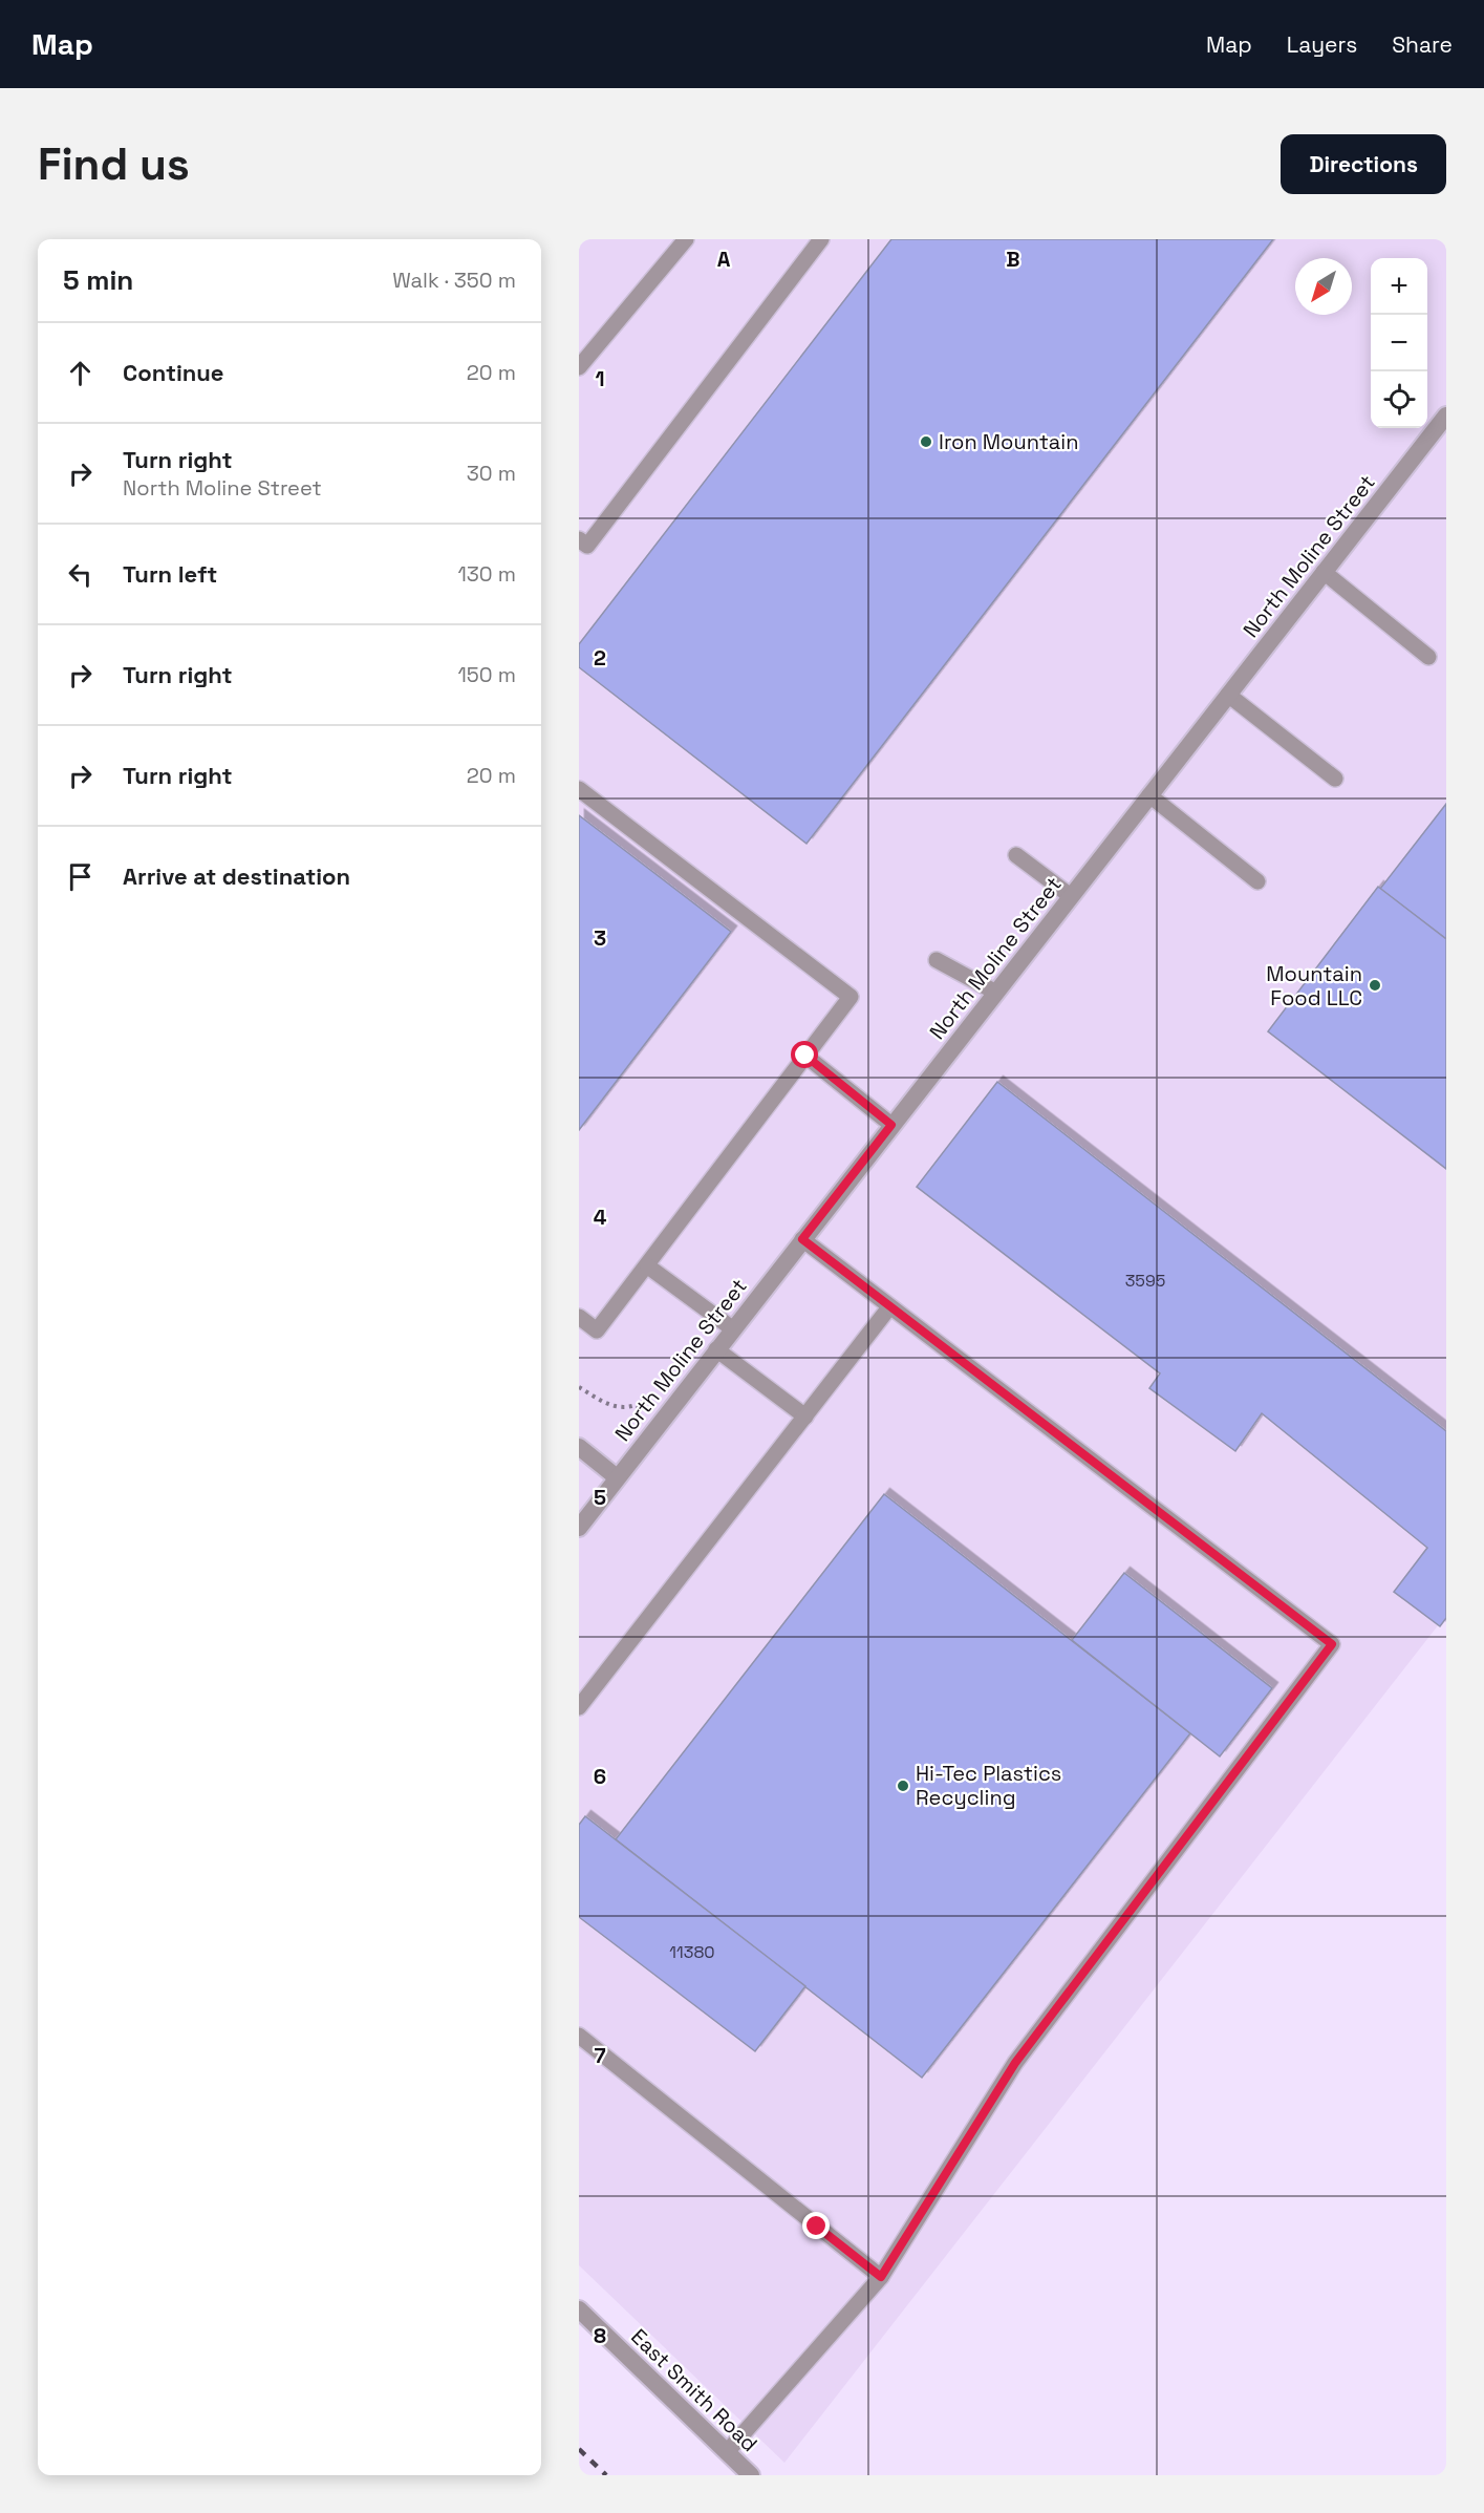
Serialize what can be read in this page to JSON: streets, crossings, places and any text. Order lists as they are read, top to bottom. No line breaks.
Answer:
{"streets":{"street":["North Moline Street","East Smith Road"]},"places":["Iron Mountain","Mountain Food LLC","Hi-Tec Plastics Recycling"],"house_numbers":["3595","11380"],"north":"bottom left","page":{"header":"Map","nav":["Map","Layers","Share"],"buttons":"Directions","title":"Find us","heading":["5 min","Walk · 350 m"],"map_buttons":["+","−"],"list":[["Continue","20 m"],["Turn right","North Moline Street","30 m"],["Turn left","130 m"],["Turn right","150 m"],["Turn right","20 m"],"Arrive at destination"]},"grid":{"columns":["A","B"],"rows":["1","2","3","4","5","6","7","8"]}}
